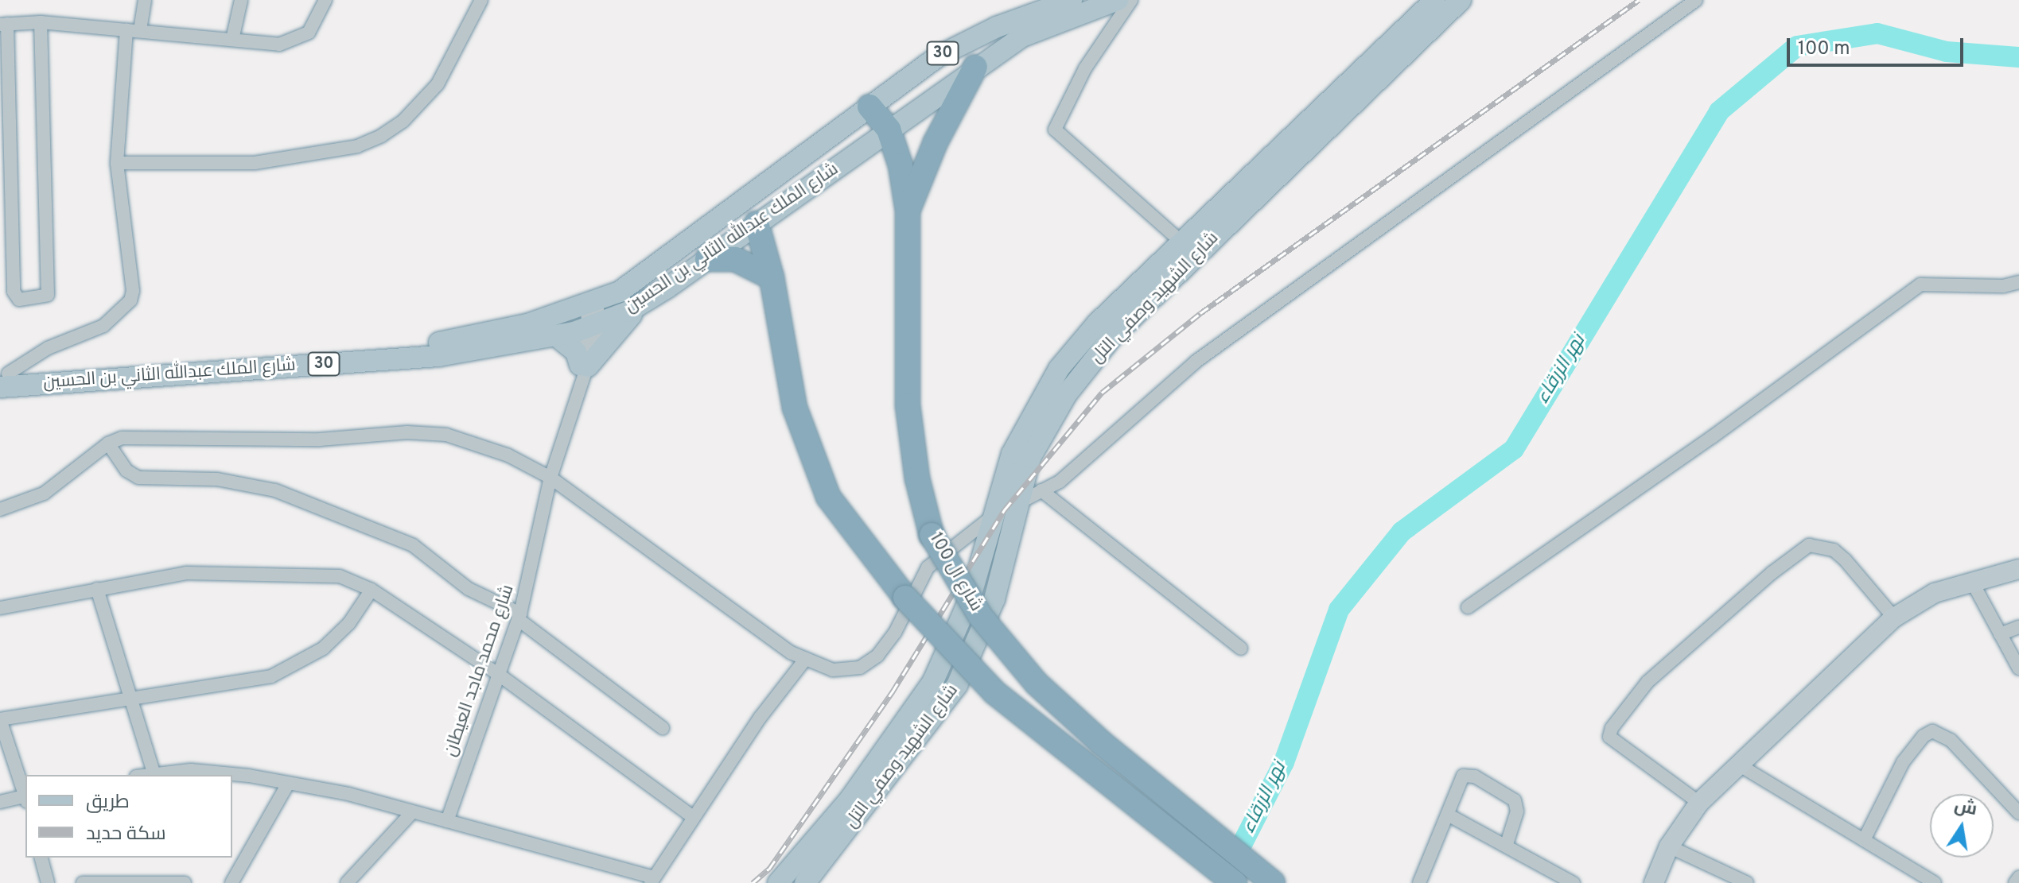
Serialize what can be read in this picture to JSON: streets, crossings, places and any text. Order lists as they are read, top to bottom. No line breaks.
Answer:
{"streets":{"highway":["شارع ال 100"],"main road":["30","شارع الملك عبدالله الثاني بن الحسين","شارع الشهيد وصفي التل"],"street":["شارع محمد ماجد العيطان"]},"crossings":[["شارع الملك عبدالله الثاني بن الحسين","شارع ال 100"],["شارع الملك عبدالله الثاني بن الحسين","شارع محمد ماجد العيطان"]],"water":["نهر الزرقاء"],"legend":["طريق","سكة حديد"],"scale_bar":"100 m","north":"top"}
